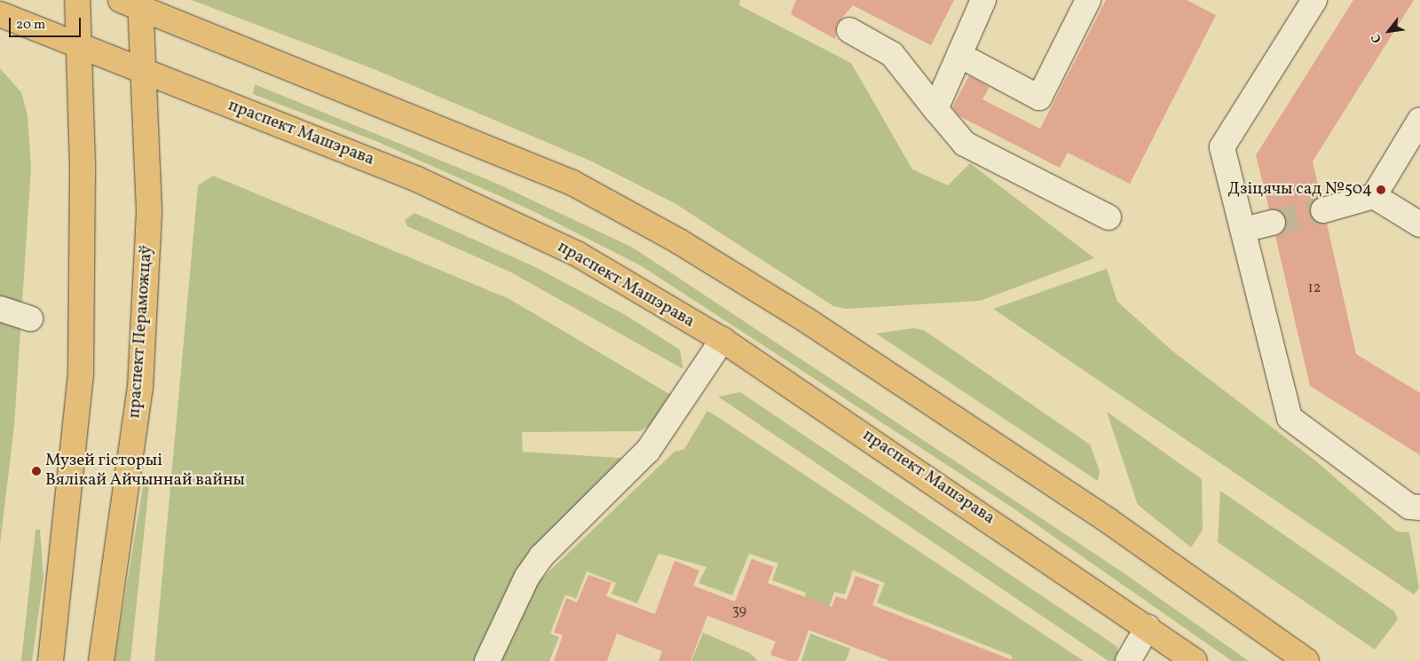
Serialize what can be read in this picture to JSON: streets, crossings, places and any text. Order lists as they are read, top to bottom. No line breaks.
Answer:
{"streets":{"main road":["праспект Машэрава","праспект Пераможцаў"]},"crossings":[["праспект Машэрава","праспект Пераможцаў"]],"places":["Дзіцячы сад №504","Музей гісторыі Вялікай Айчыннай вайны"],"house_numbers":["12","39"],"scale_bar":"20 m","north":"bottom left"}
